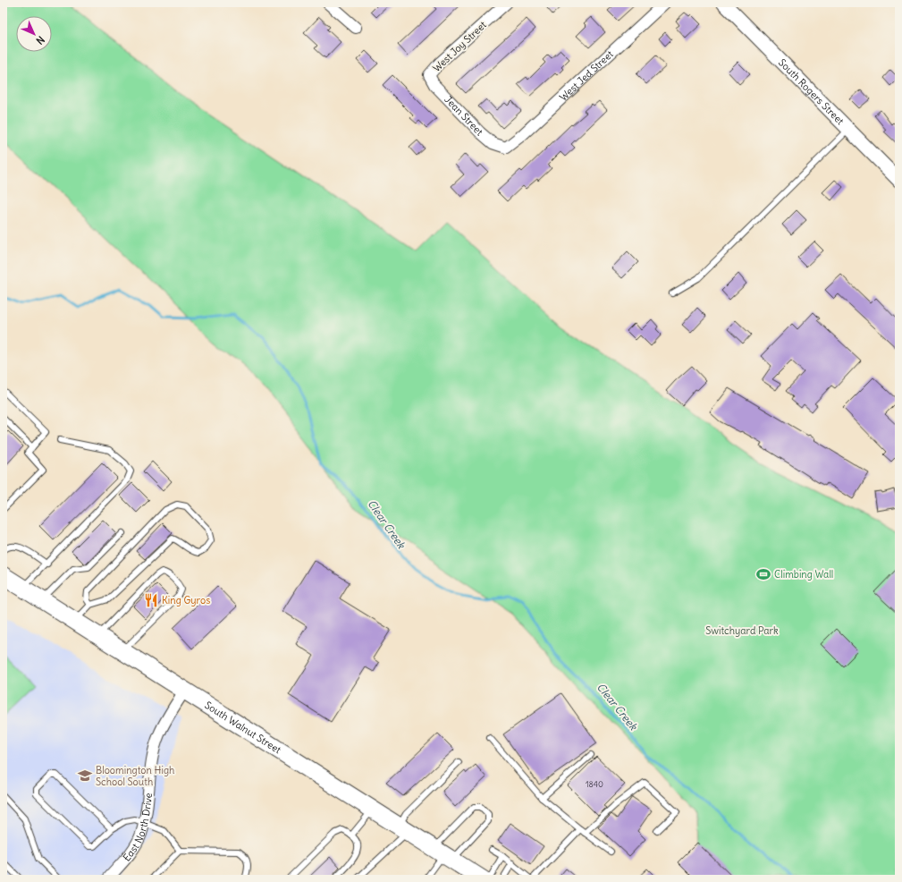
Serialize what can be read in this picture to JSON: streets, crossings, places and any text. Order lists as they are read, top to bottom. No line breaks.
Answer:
{"streets":{"main road":["South Walnut Street"],"street":["West Joy Street","West Jed Street","South Rogers Street","Jean Street","East North Drive"]},"crossings":[["West Joy Street","Jean Street"],["West Jed Street","Jean Street"],["South Walnut Street","East North Drive"]],"water":["Clear Creek"],"parks":["Switchyard Park"],"places":{"sports":["Climbing Wall"],"restaurant":["King Gyros"],"school or university":["Bloomington High School South"]},"house_numbers":["1840"],"north":"bottom right"}
